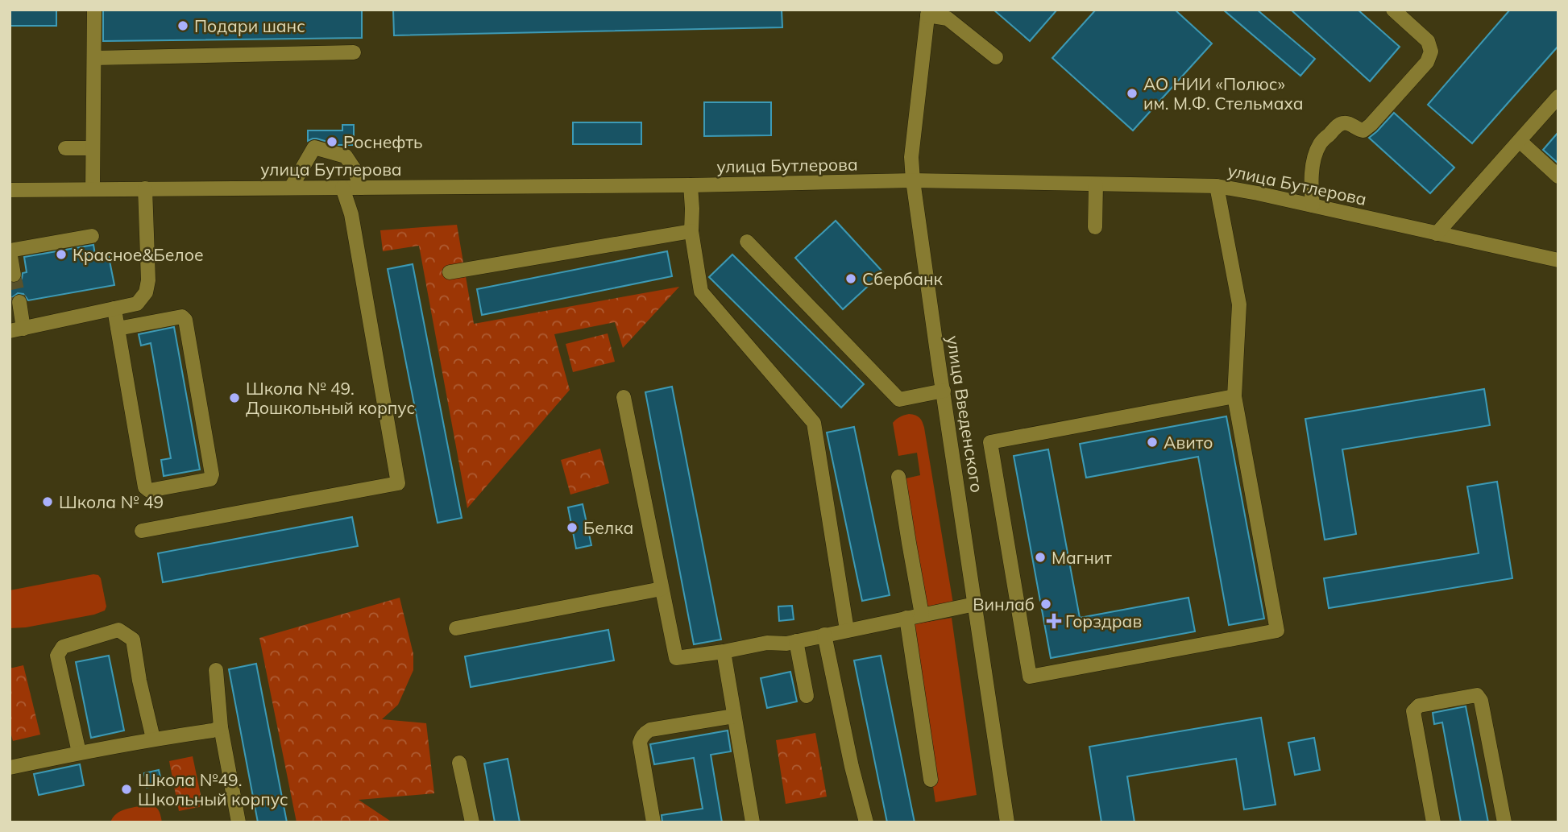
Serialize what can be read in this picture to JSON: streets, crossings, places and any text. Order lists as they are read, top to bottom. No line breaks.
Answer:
{"streets":{"street":["улица Бутлерова","улица Введенского"]},"crossings":[["улица Бутлерова","улица Введенского"]],"places":{"other":["Подари шанс","АО НИИ «Полюс» им. М.Ф. Стельмаха","Роснефть","Красное&Белое","Сбербанк","Школа № 49. Дошкольный корпус","Авито","Школа № 49","Белка","Магнит","Винлаб","Школа №49. Школьный корпус"],"health":["Горздрав"]}}
